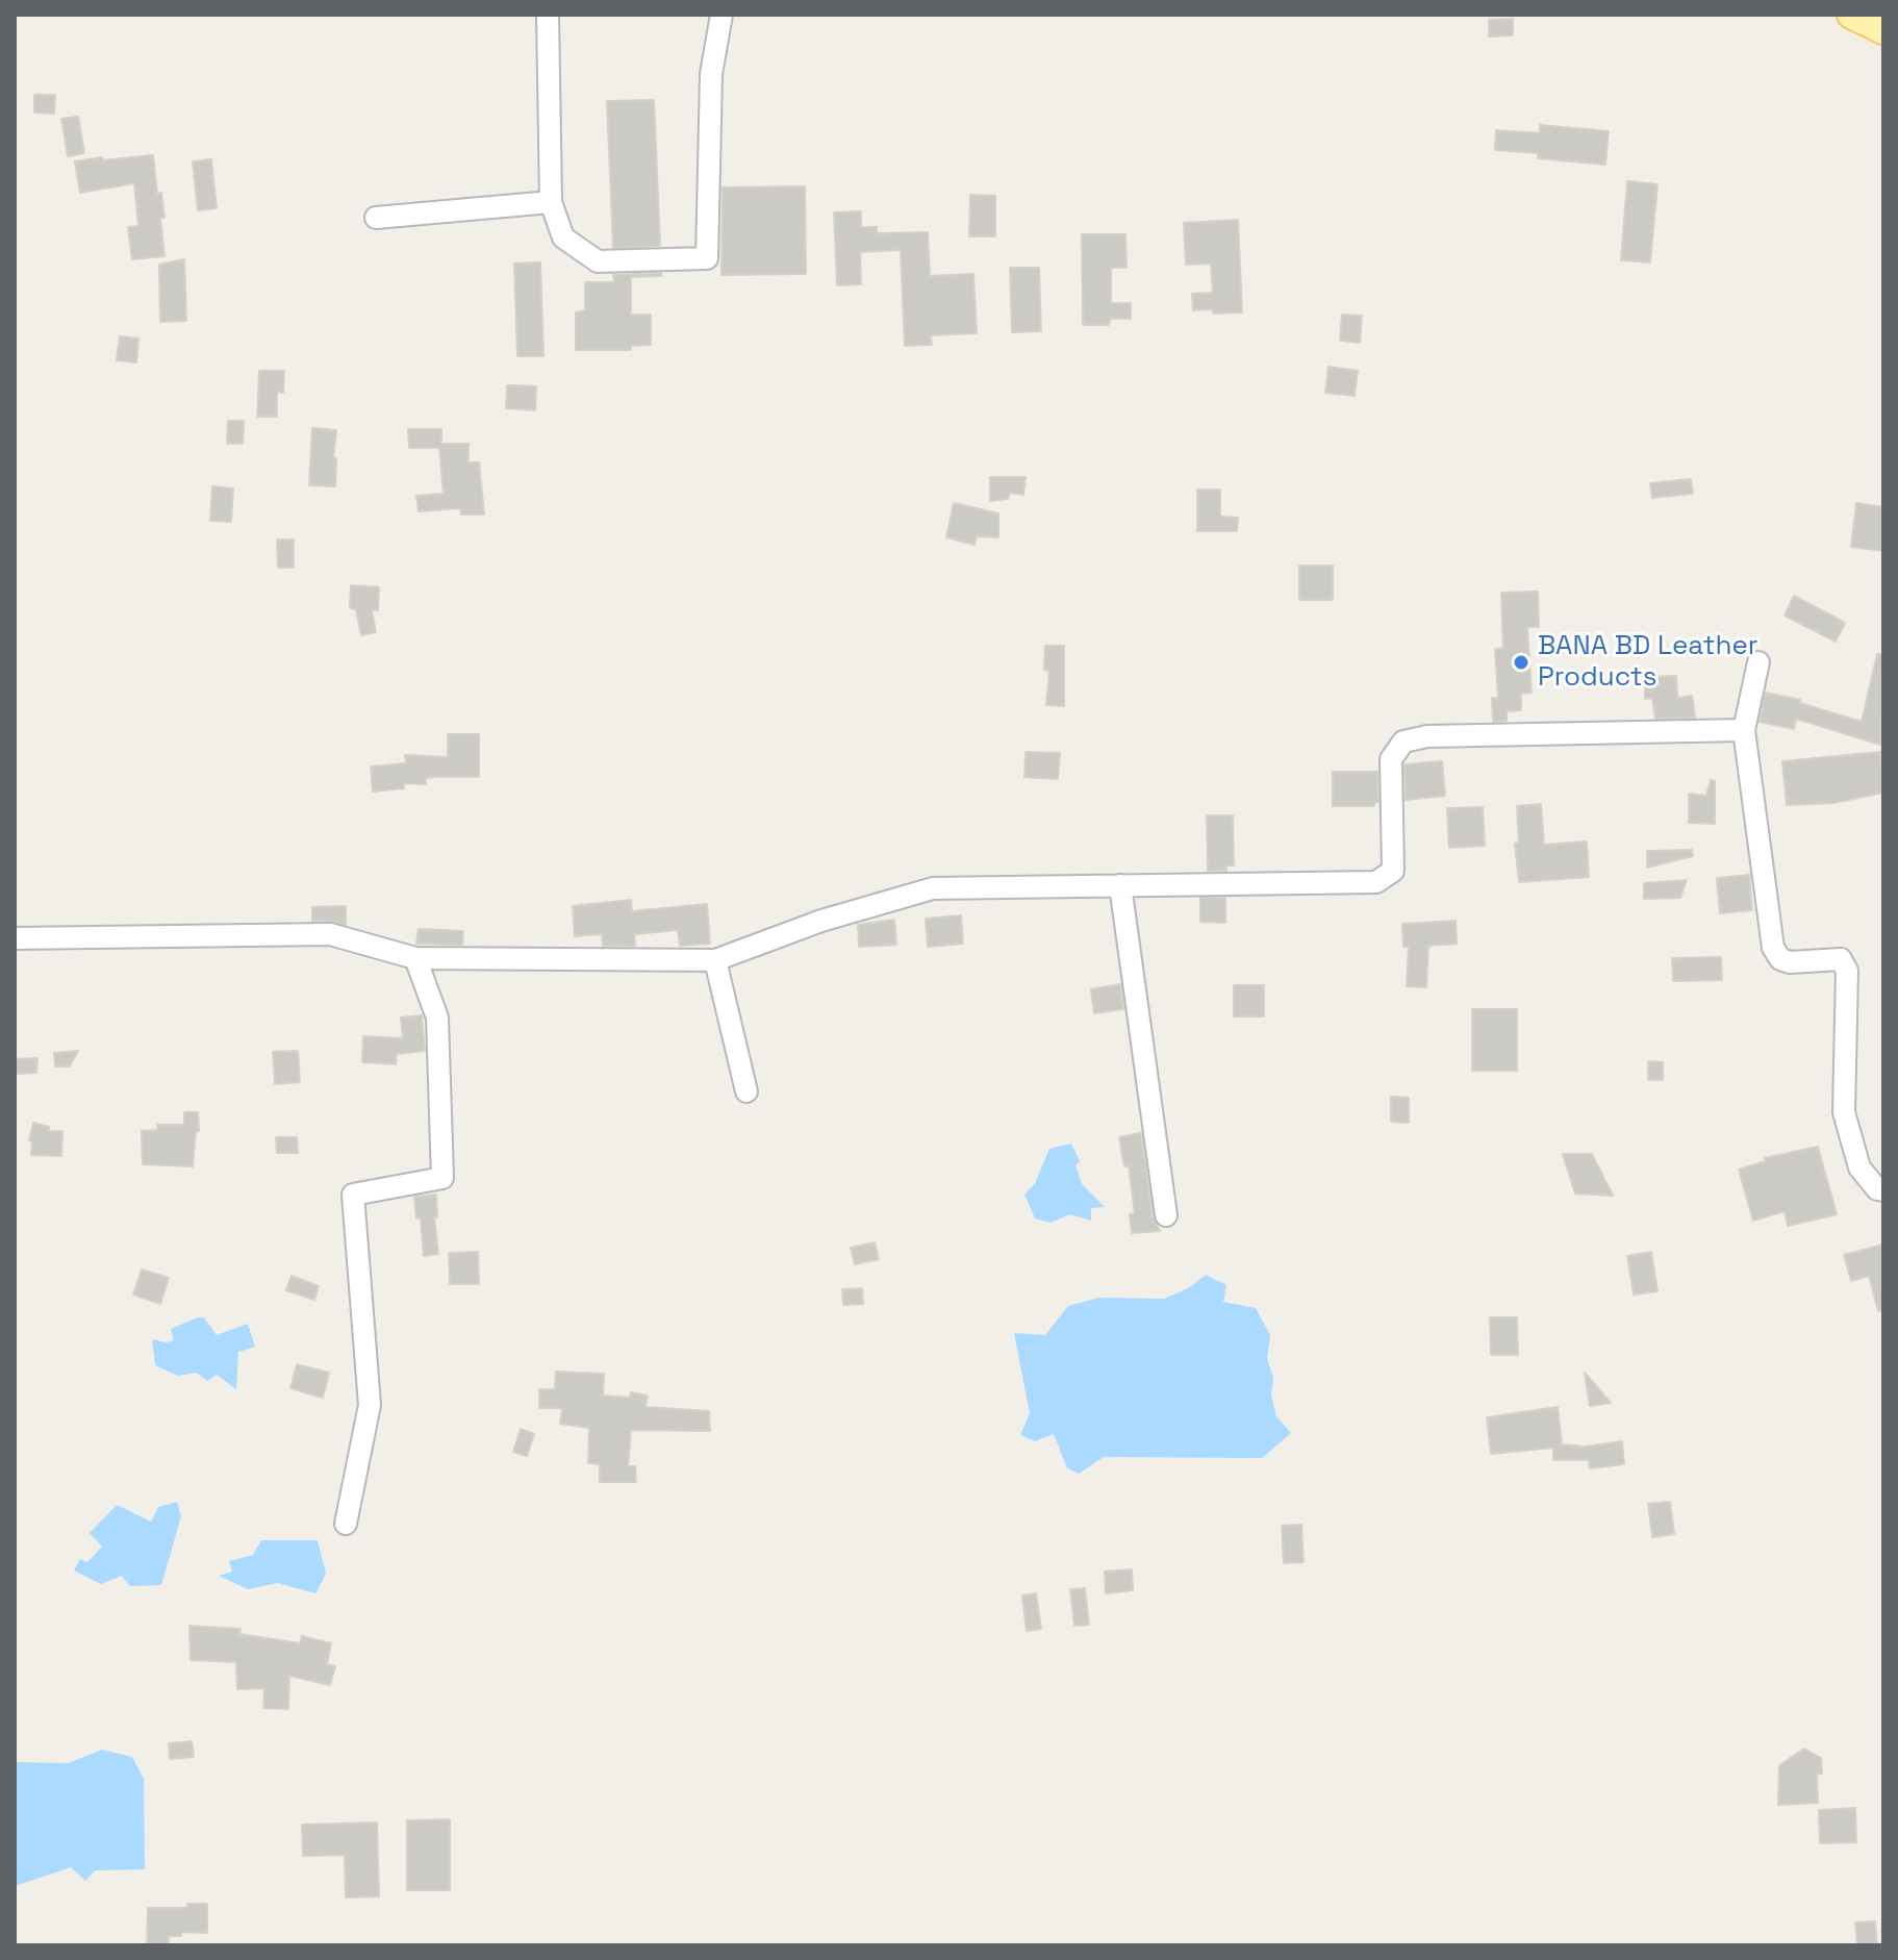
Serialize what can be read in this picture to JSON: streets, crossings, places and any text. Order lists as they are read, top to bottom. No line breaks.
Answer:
{"places":["BANA BD Leather Products"]}
